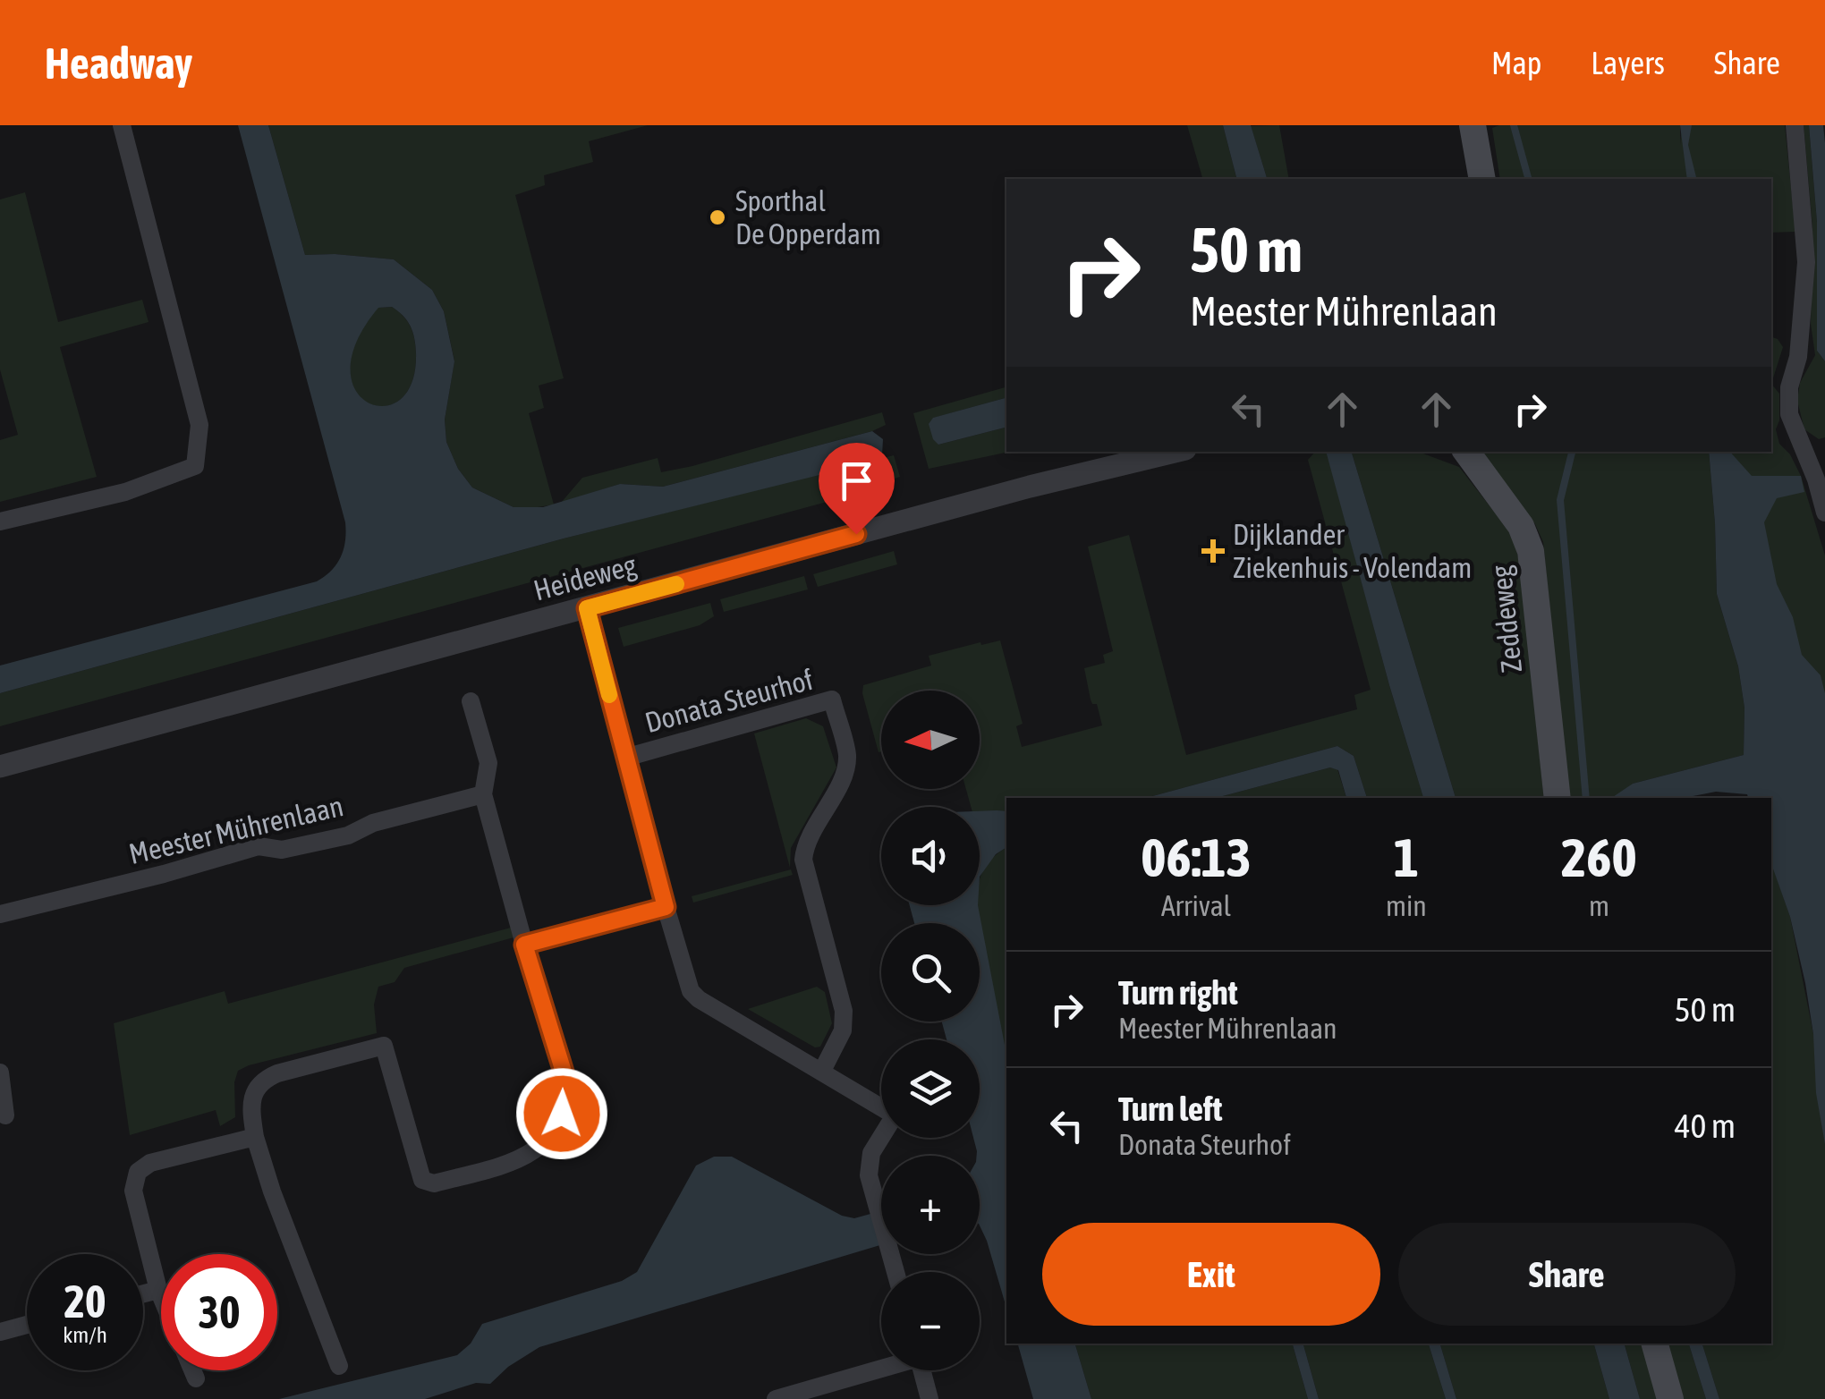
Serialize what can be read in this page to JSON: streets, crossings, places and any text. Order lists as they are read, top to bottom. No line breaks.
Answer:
{"streets":{"main road":["Zeddeweg"],"street":["Heideweg","Donata Steurhof","Meester Mührenlaan"]},"crossings":[["Heideweg","Donata Steurhof"]],"places":{"other":["Sporthal De Opperdam"],"health":["Dijklander Ziekenhuis - Volendam"]},"north":"left","page":{"header":"Headway","nav":["Map","Layers","Share"],"turn":["50 m","Meester Mührenlaan"],"map_buttons":["+","−"],"eta":["06:13","Arrival","1","min","260","m"],"list":[{"name":"Turn right","note":"Meester Mührenlaan","value":"50 m"},{"name":"Turn left","note":"Donata Steurhof","value":"40 m"}],"buttons":["Exit","Share"],"speed":"20 km/h","limit":"30"}}
